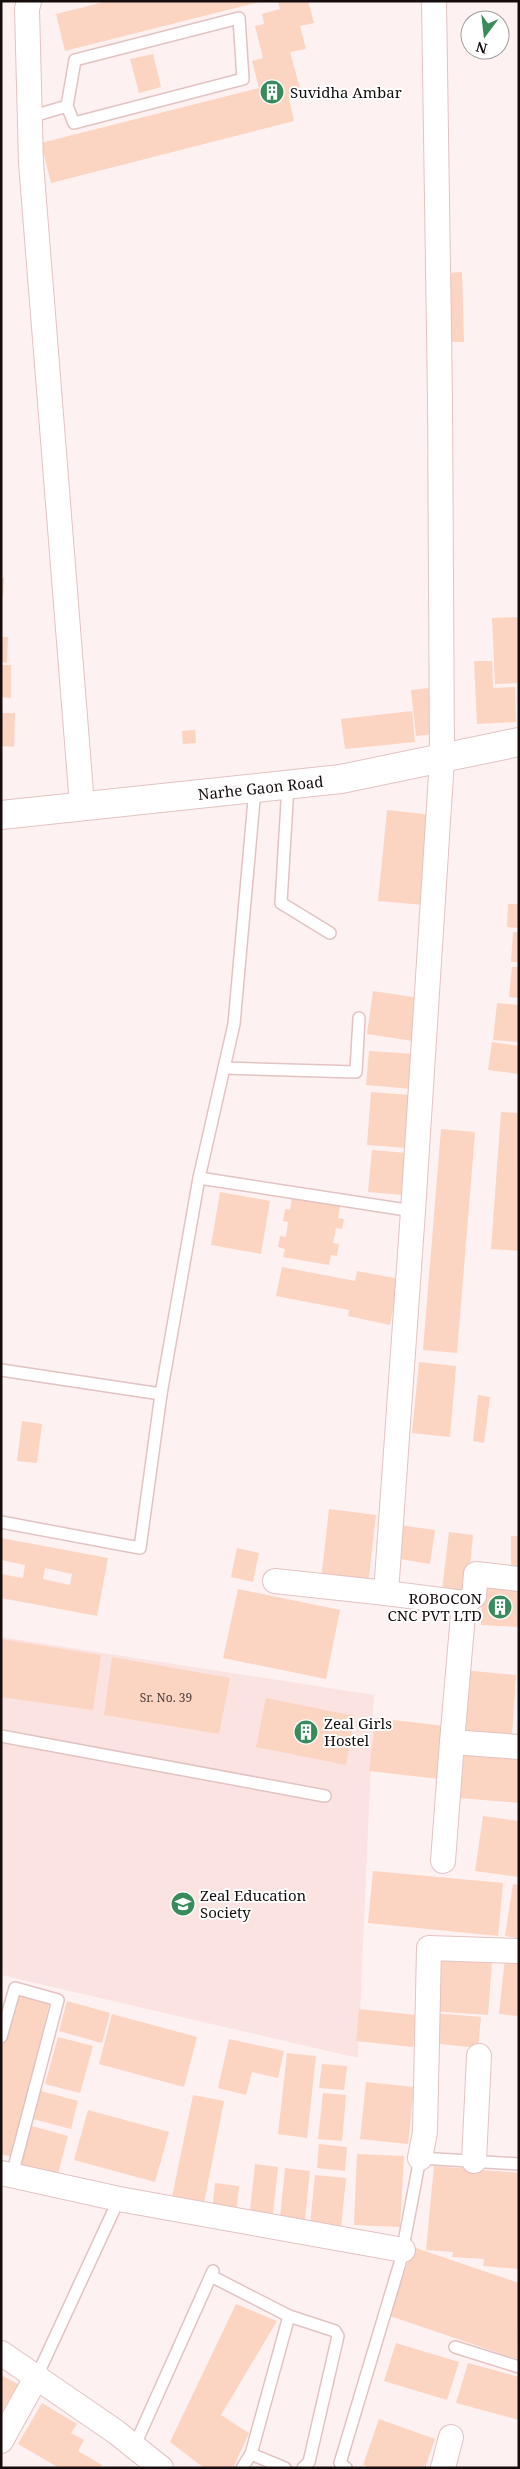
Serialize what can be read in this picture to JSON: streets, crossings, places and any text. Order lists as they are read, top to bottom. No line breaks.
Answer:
{"streets":{"street":["Narhe Gaon Road"]},"places":{"building":["Suvidha Ambar","ROBOCON CNC PVT LTD","Zeal Girls Hostel"],"school or university":["Zeal Education Society"]},"house_numbers":["Sr. No. 39"],"north":"bottom"}
